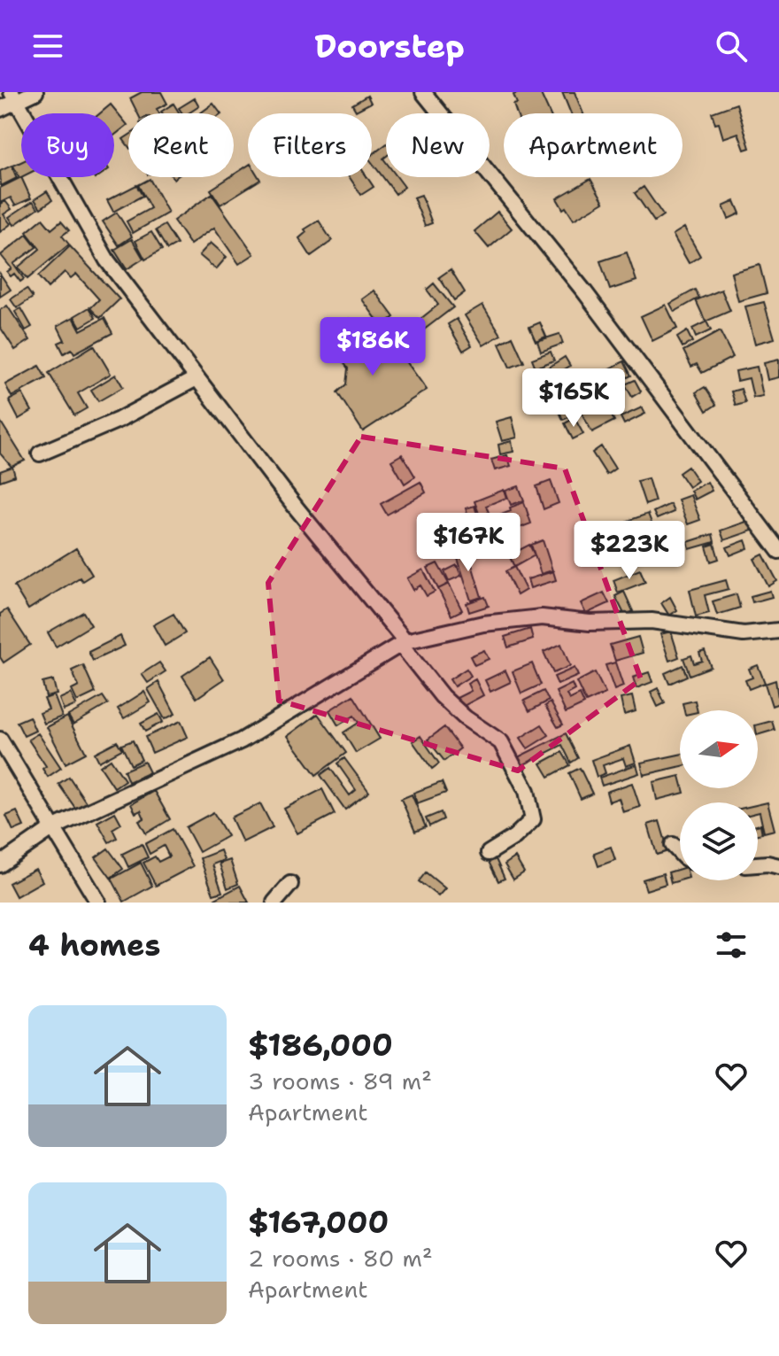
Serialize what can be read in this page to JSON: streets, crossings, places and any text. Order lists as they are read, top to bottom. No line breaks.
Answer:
{"north":"right","page":{"header":"Doorstep","chip":["Buy","Rent","Filters","New","Apartment"],"price":["$186K","$165K","$167K","$223K"],"heading":"4 homes","list":[{"name":"$186,000","note":"3 rooms · 89 m² · Apartment"},{"name":"$167,000","note":"2 rooms · 80 m² · Apartment"}]}}
